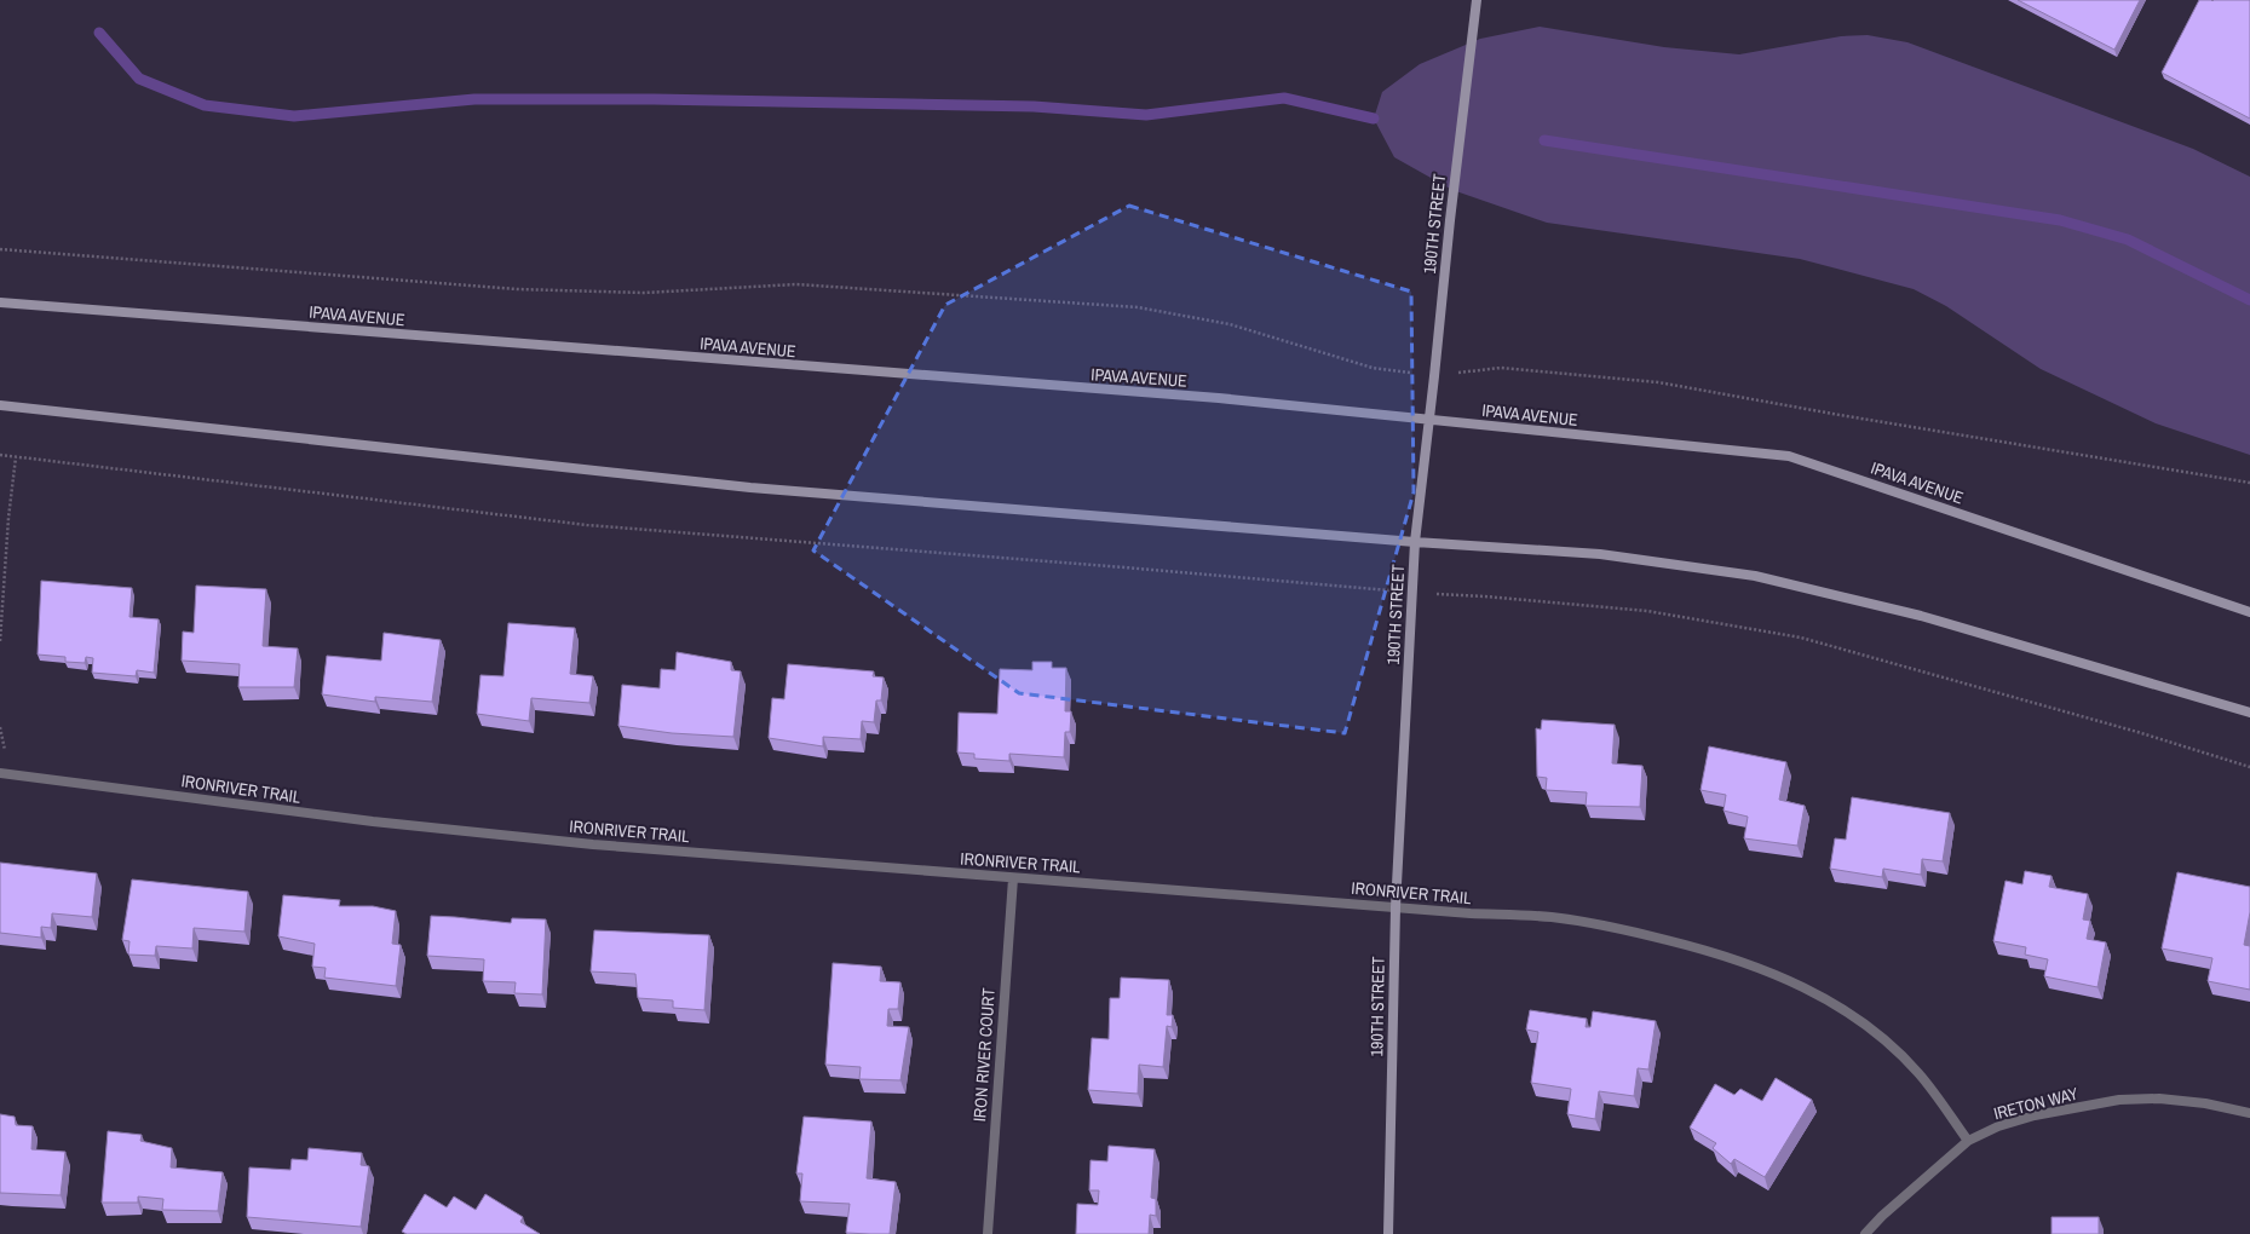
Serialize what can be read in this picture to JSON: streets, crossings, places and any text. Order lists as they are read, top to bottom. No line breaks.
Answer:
{"streets":{"street":["190TH STREET","IPAVA AVENUE","IRONRIVER TRAIL","IRON RIVER COURT","IRETON WAY"]},"crossings":[["190TH STREET","IPAVA AVENUE"],["190TH STREET","IRONRIVER TRAIL"],["IRONRIVER TRAIL","IRON RIVER COURT"],["IRONRIVER TRAIL","IRETON WAY"]]}
